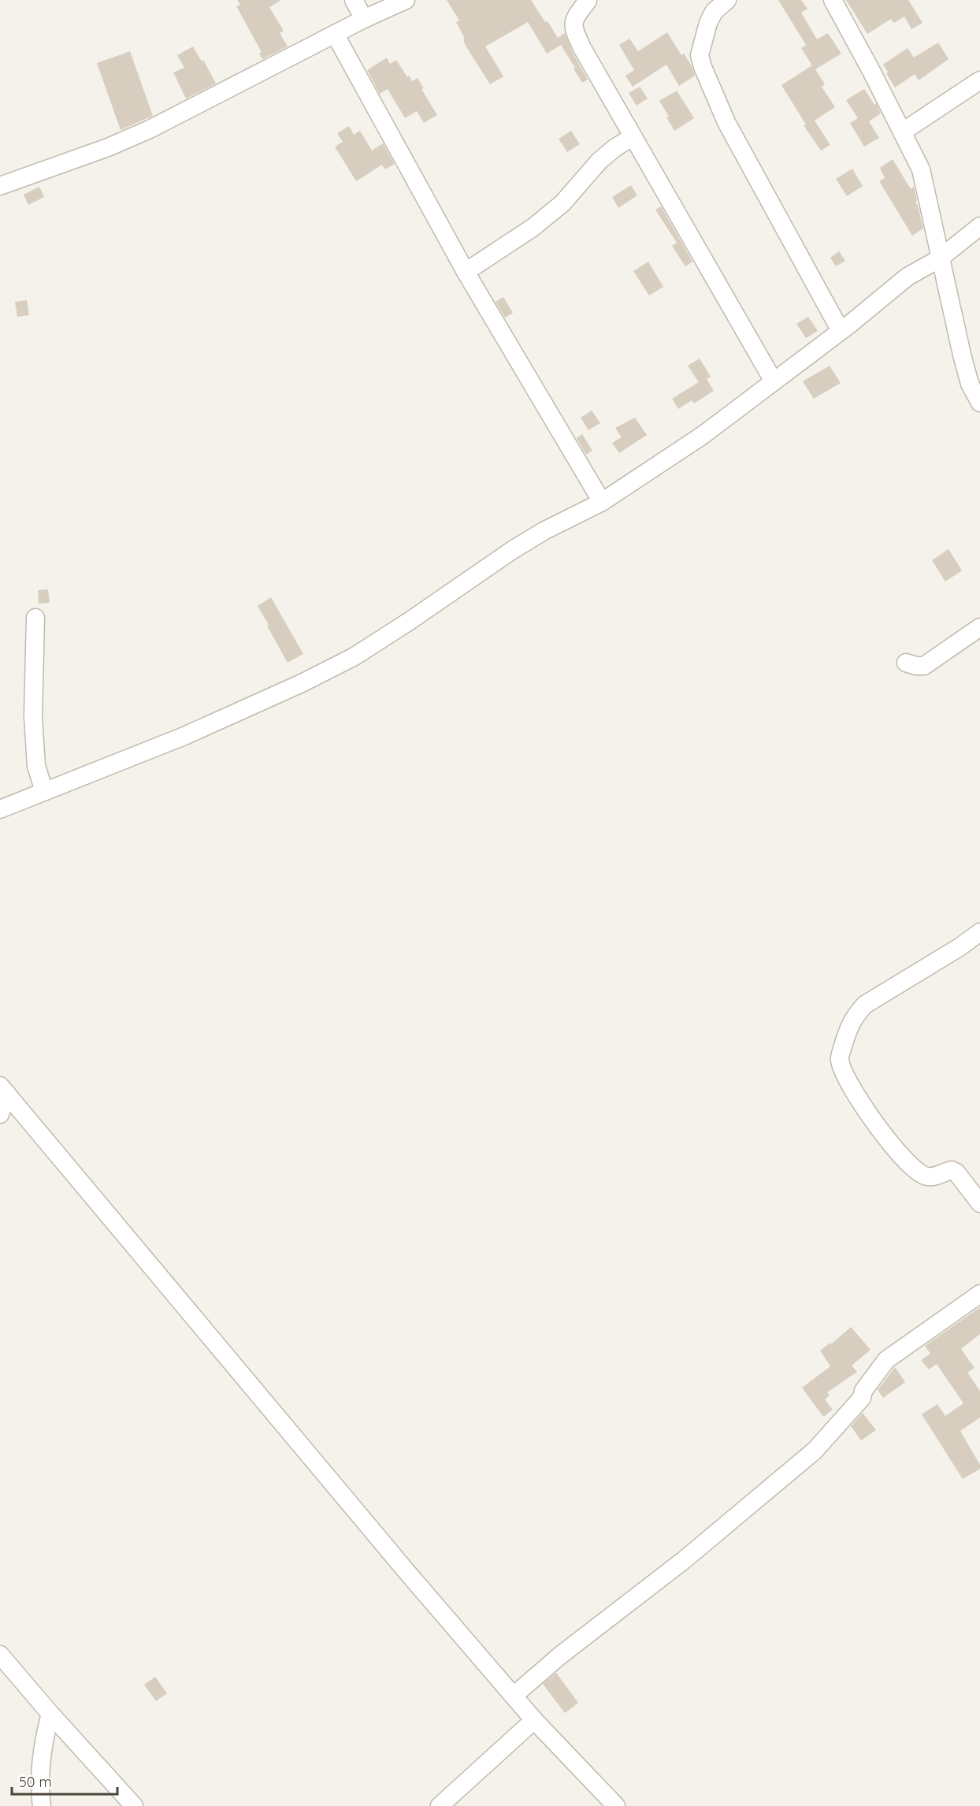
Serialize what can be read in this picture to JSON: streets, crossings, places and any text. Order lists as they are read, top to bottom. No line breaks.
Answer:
{"scale_bar":"50 m"}
